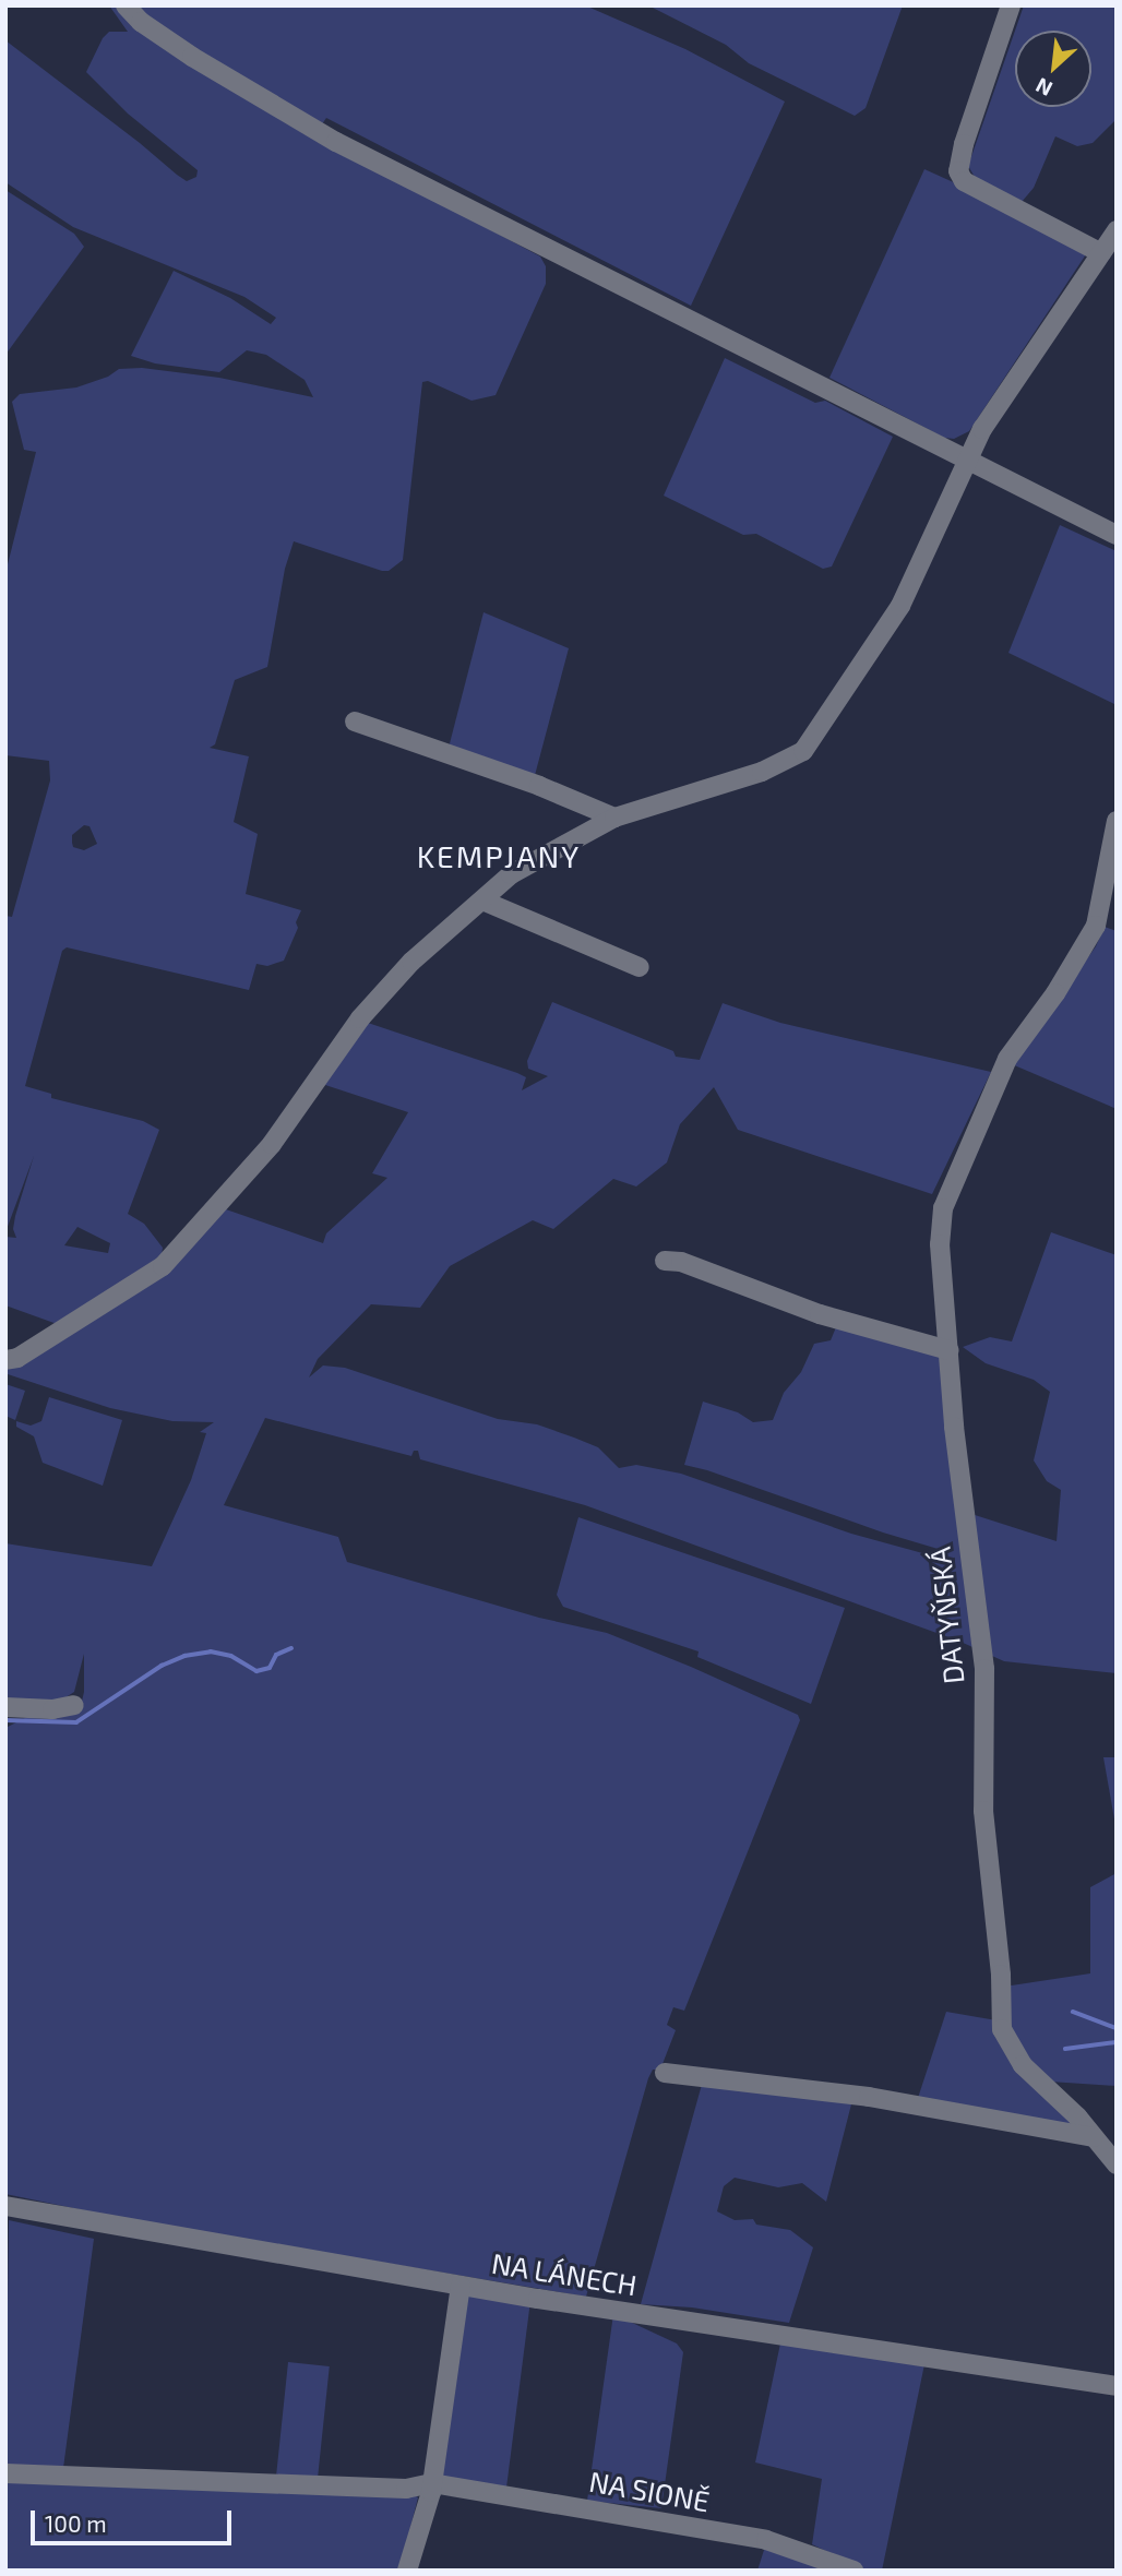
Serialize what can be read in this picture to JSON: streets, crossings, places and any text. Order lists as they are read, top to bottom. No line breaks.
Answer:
{"streets":{"street":["DATYŇSKÁ","NA LÁNECH","NA SIONĚ"]},"districts":["KEMPJANY"],"scale_bar":"100 m","north":"bottom left"}
